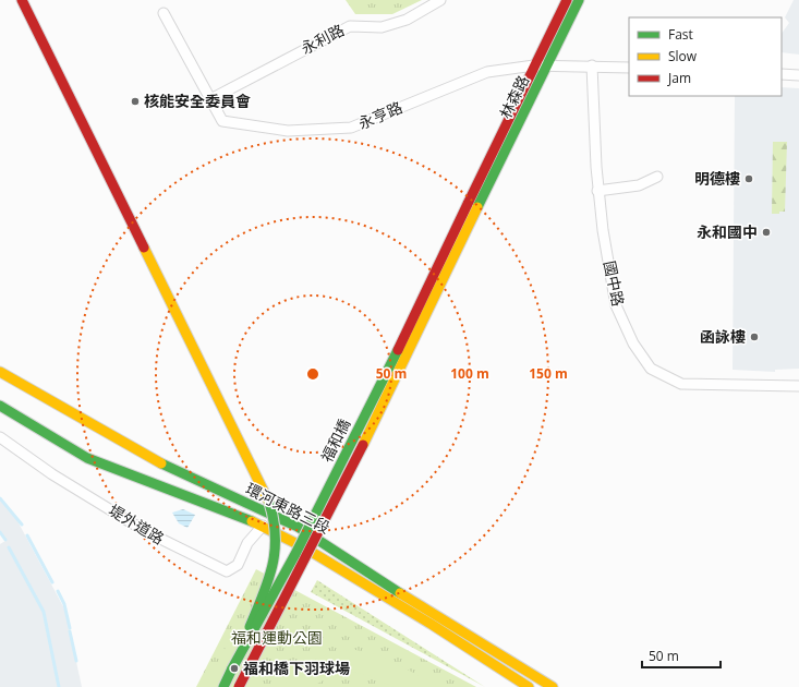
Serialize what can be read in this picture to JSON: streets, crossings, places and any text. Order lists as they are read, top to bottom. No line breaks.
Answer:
{"streets":{"street":["永利路","林森路","永亨路","國中路","福和橋","環河東路三段","堤外道路"]},"crossings":[["永利路","永亨路"],["林森路","永亨路"],["林森路","福和橋"],["永亨路","國中路"],["環河東路三段","堤外道路"]],"parks":["福和運動公園"],"places":["核能安全委員會","明德樓","永和國中","函詠樓","福和橋下羽球場"],"legend":["Fast","Slow","Jam"],"scale_bar":"50 m","rings":["50 m","100 m","150 m"]}
